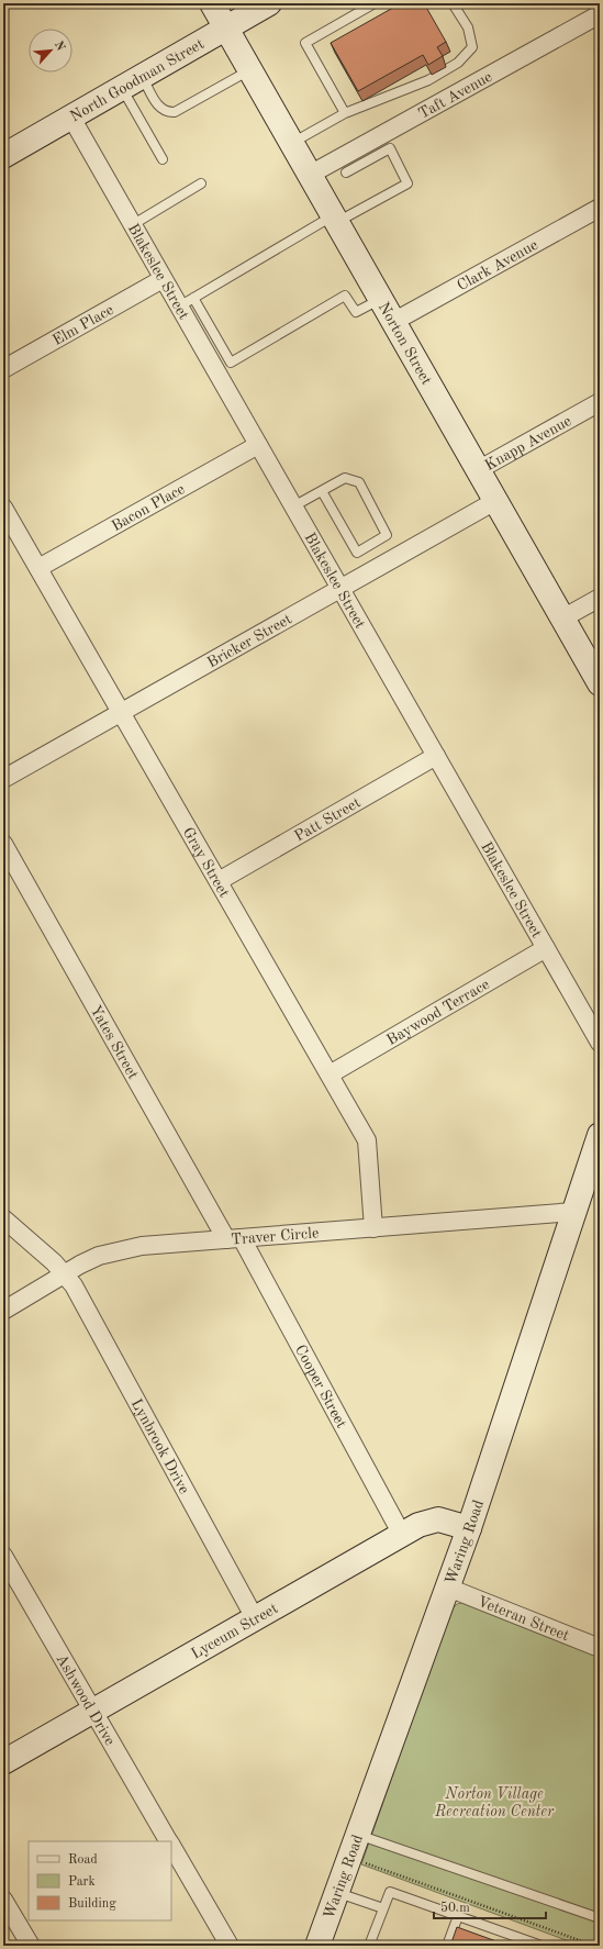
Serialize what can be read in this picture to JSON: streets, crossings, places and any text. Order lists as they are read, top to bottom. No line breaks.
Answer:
{"streets":{"street":["North Goodman Street","Taft Avenue","Clark Avenue","Blakeslee Street","Elm Place","Norton Street","Knapp Avenue","Bacon Place","Bricker Street","Patt Street","Gray Street","Baywood Terrace","Yates Street","Traver Circle","Cooper Street","Lynbrook Drive","Waring Road","Veteran Street","Lyceum Street","Ashwood Drive"]},"crossings":[["North Goodman Street","Blakeslee Street"],["North Goodman Street","Norton Street"],["Taft Avenue","Norton Street"],["Clark Avenue","Norton Street"],["Blakeslee Street","Elm Place"],["Blakeslee Street","Bacon Place"],["Blakeslee Street","Bricker Street"],["Blakeslee Street","Patt Street"],["Blakeslee Street","Baywood Terrace"],["Norton Street","Knapp Avenue"],["Norton Street","Bricker Street"],["Bacon Place","Gray Street"],["Bricker Street","Gray Street"],["Patt Street","Gray Street"],["Gray Street","Baywood Terrace"],["Gray Street","Traver Circle"],["Yates Street","Traver Circle"],["Yates Street","Cooper Street"],["Traver Circle","Cooper Street"],["Traver Circle","Lynbrook Drive"],["Traver Circle","Waring Road"],["Cooper Street","Lyceum Street"],["Lynbrook Drive","Lyceum Street"],["Waring Road","Veteran Street"],["Waring Road","Lyceum Street"],["Lyceum Street","Ashwood Drive"]],"parks":["Norton Village Recreation Center"],"legend":["Road","Park","Building"],"scale_bar":"50 m","north":"top right"}
